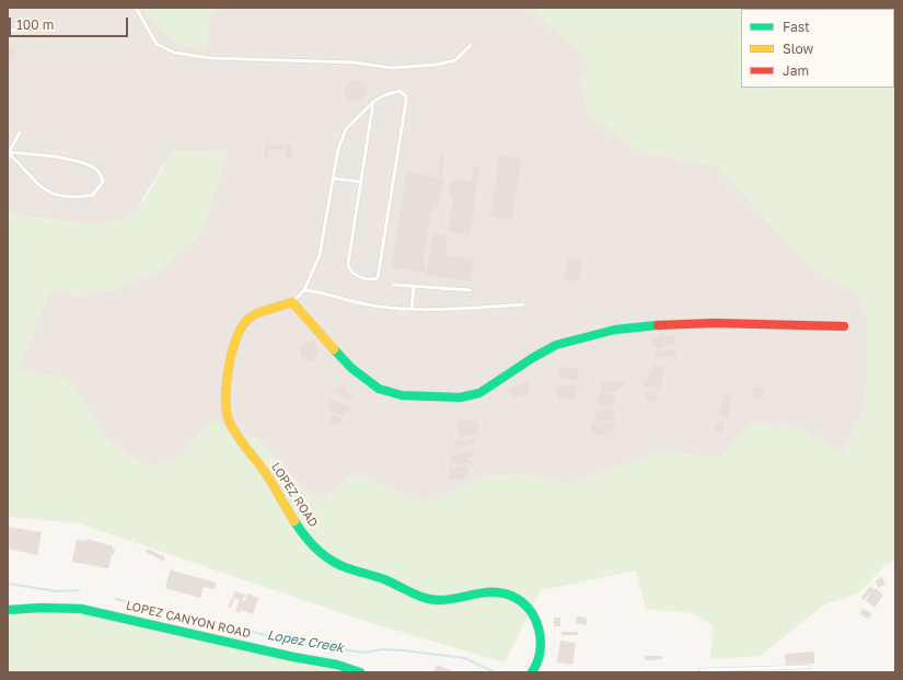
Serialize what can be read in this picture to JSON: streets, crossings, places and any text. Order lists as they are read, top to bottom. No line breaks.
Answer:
{"streets":{"street":["LOPEZ ROAD","LOPEZ CANYON ROAD"]},"water":["Lopez Creek"],"legend":["Fast","Slow","Jam"],"scale_bar":"100 m"}
